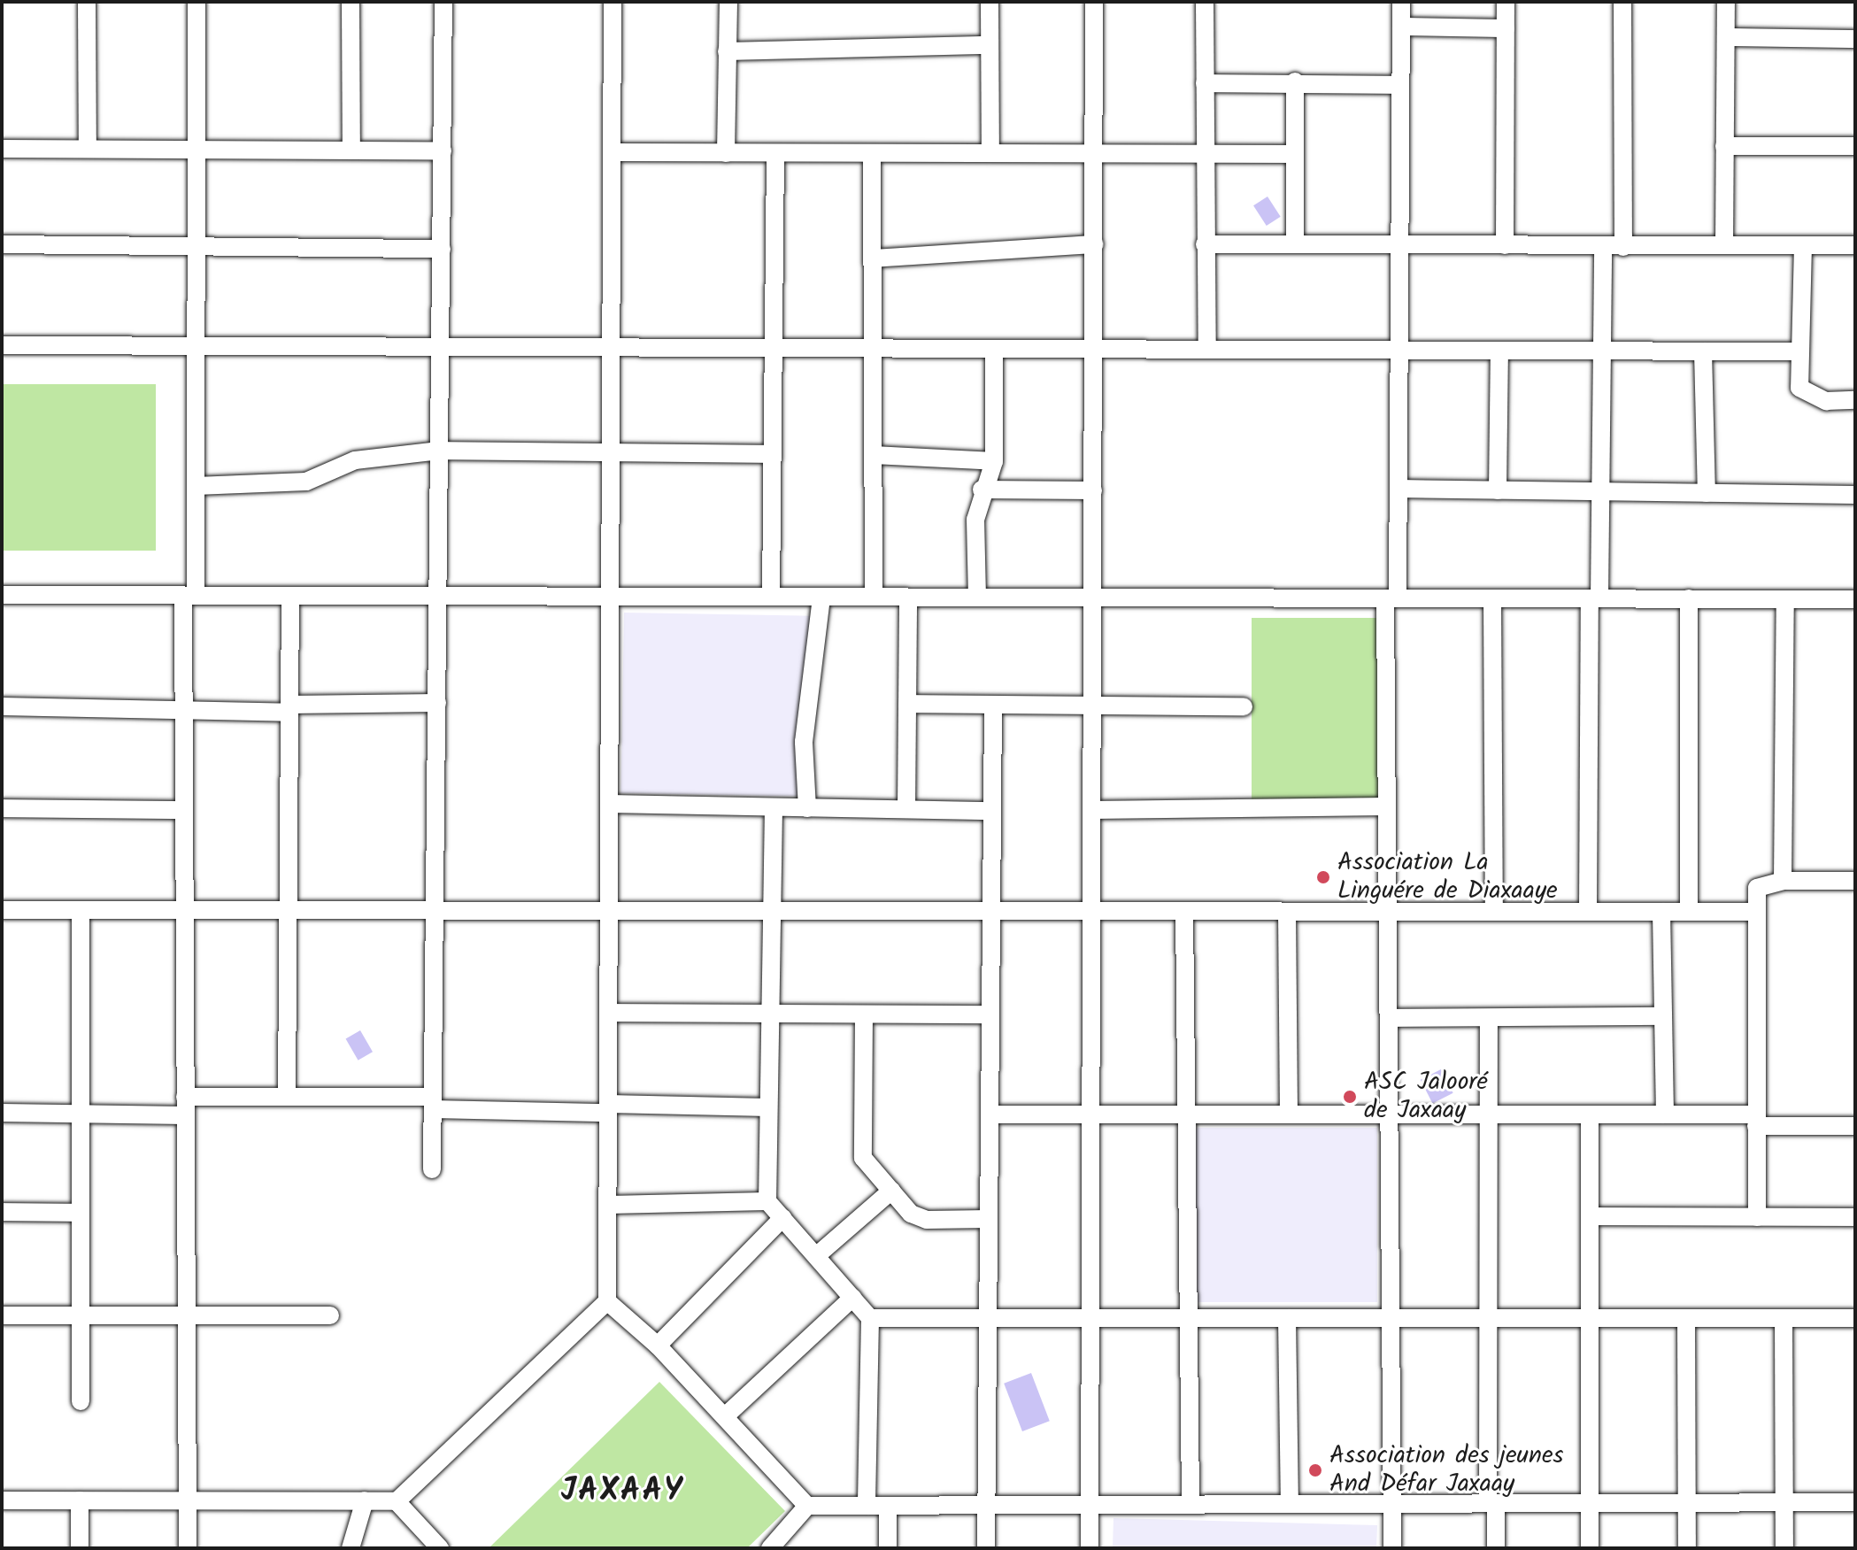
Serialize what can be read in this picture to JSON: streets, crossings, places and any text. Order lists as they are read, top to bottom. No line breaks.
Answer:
{"districts":["JAXAAY"],"places":["Association La Linguére de Diaxaaye","ASC Jalooré de Jaxaay","Association des jeunes And Défar Jaxaay"]}
